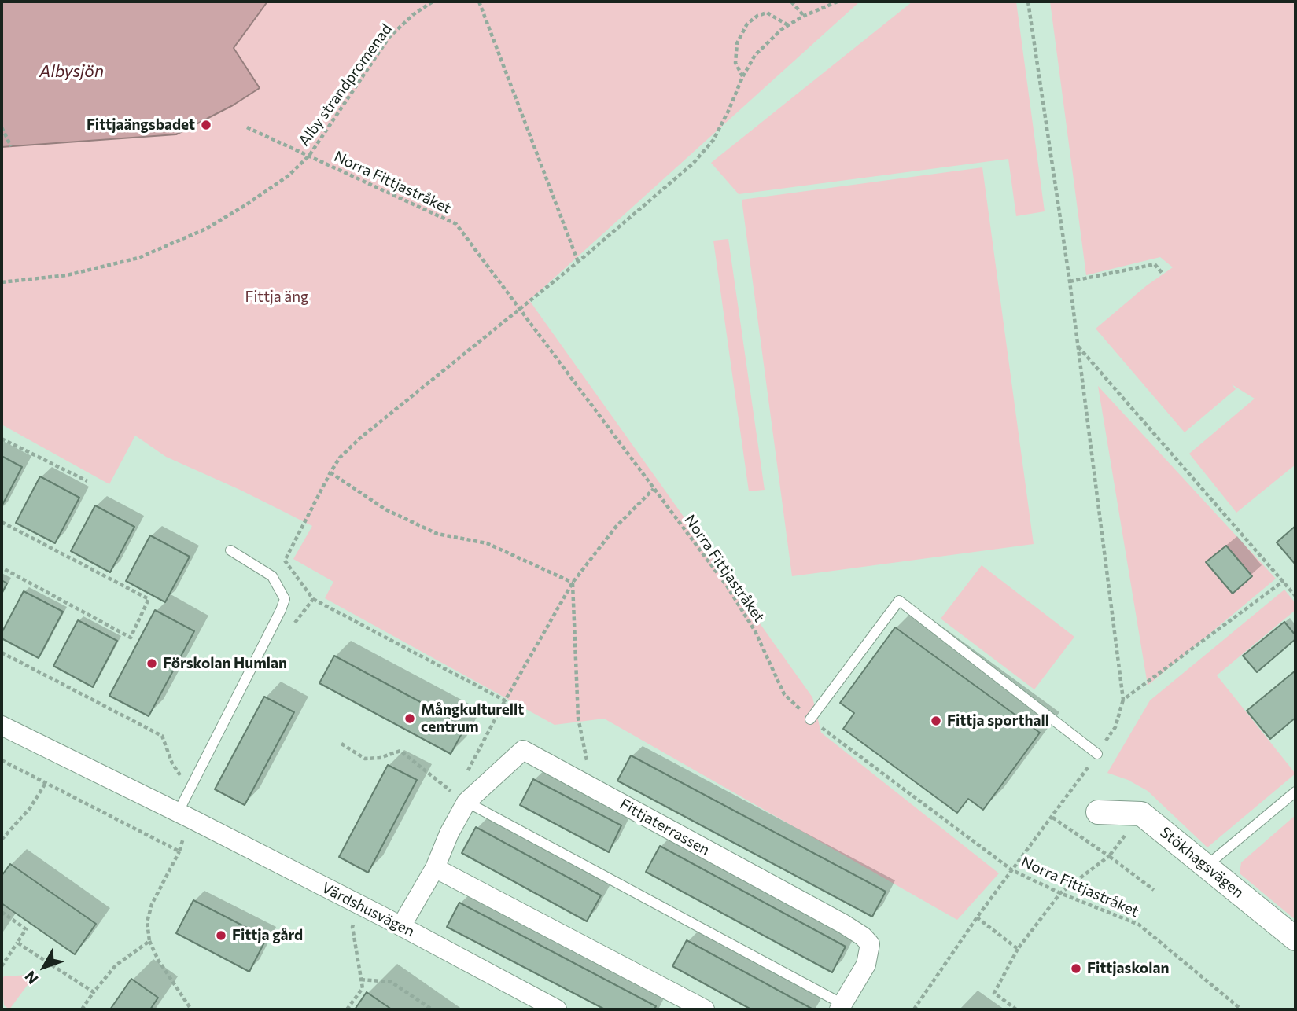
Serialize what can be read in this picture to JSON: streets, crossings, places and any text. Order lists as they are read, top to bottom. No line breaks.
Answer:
{"streets":{"street":["Fittjaterrassen","Stökhagsvägen","Värdshusvägen"],"path":["Alby strandpromenad","Norra Fittjastråket"]},"crossings":[["Alby strandpromenad","Norra Fittjastråket"],["Fittjaterrassen","Värdshusvägen"]],"water":["Albysjön"],"parks":["Fittja äng"],"places":["Fittjaängsbadet","Förskolan Humlan","Mångkulturellt centrum","Fittja sporthall","Fittja gård","Fittjaskolan"],"north":"bottom left"}
